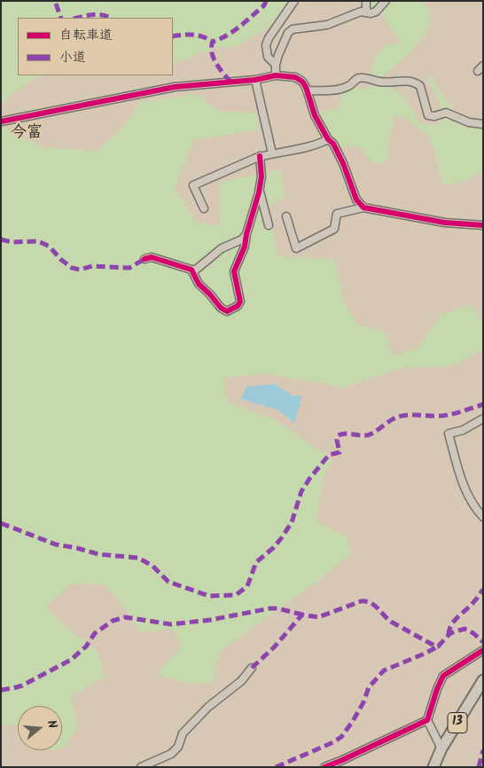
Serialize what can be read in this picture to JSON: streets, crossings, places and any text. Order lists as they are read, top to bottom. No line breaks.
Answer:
{"streets":{"main road":["13"]},"districts":["今富"],"legend":["自転車道","小道"],"north":"right"}
